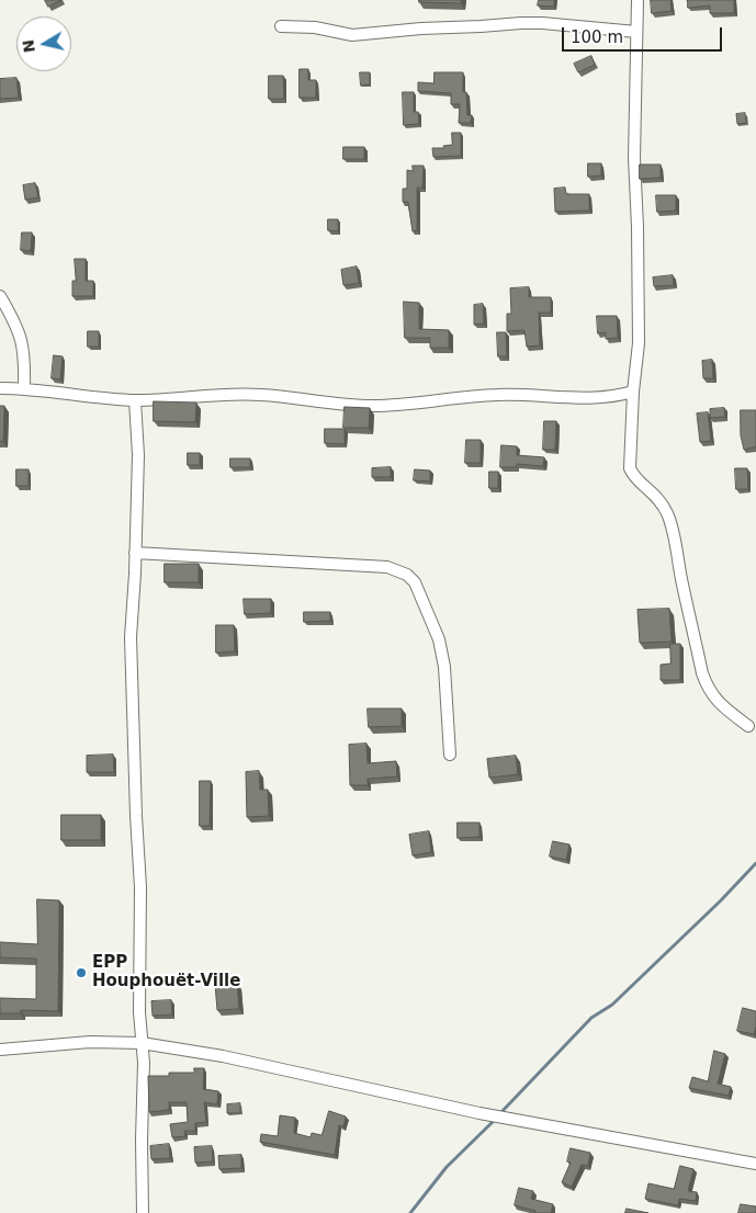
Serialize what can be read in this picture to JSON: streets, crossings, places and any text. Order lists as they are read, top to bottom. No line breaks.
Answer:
{"places":["EPP Houphouët-Ville"],"scale_bar":"100 m","north":"left"}
